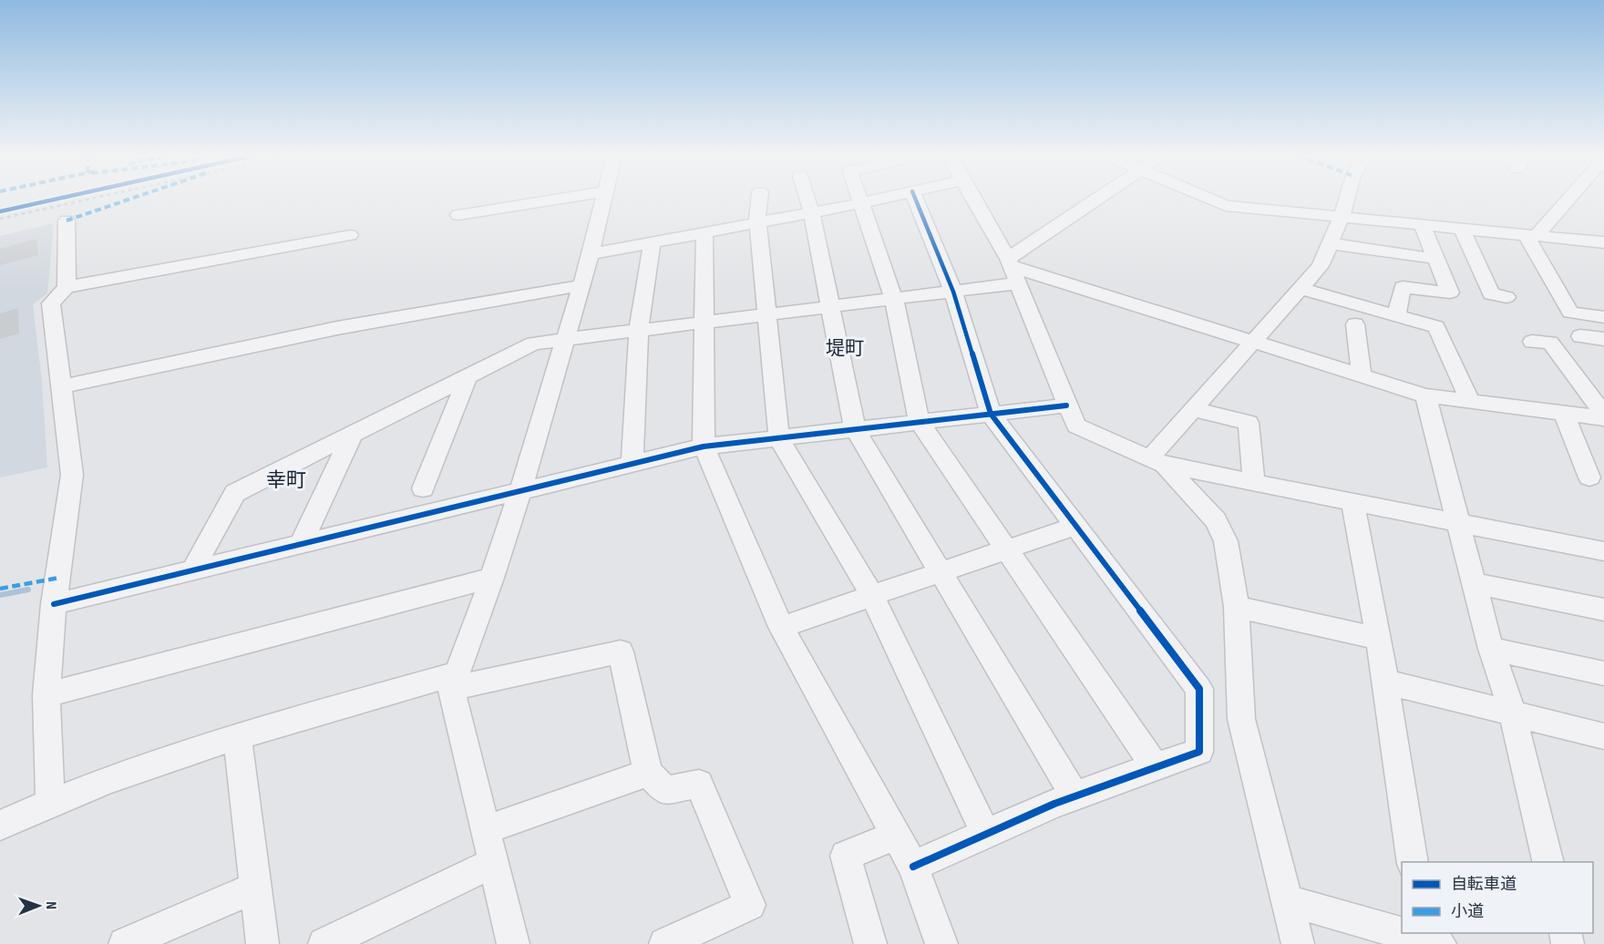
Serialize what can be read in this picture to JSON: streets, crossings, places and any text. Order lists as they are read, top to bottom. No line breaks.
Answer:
{"districts":["堤町","幸町"],"legend":["自転車道","小道"],"north":"right"}
